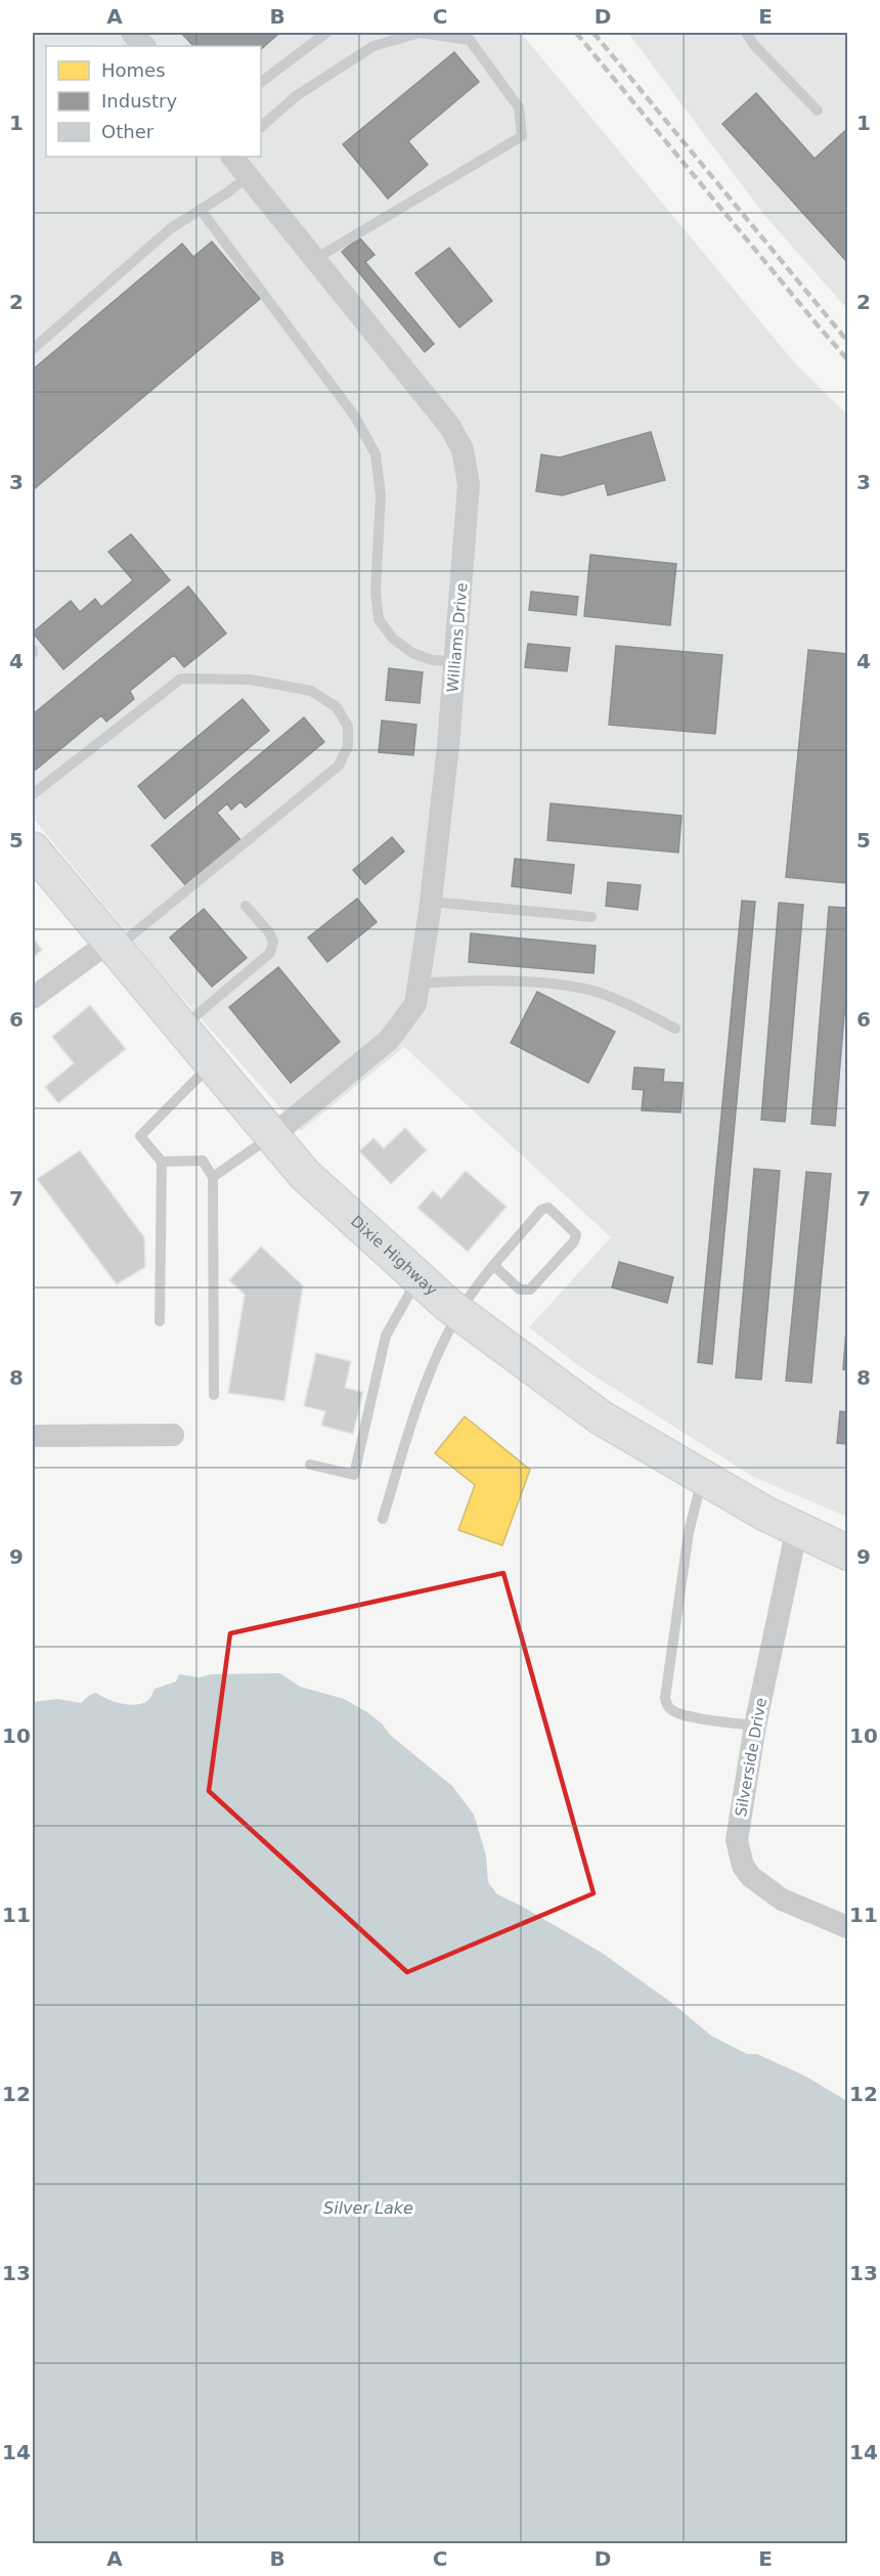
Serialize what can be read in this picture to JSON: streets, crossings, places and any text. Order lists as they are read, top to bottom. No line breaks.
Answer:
{"streets":{"main road":["Dixie Highway"],"street":["Williams Drive","Silverside Drive"]},"crossings":[["Williams Drive","Dixie Highway"],["Dixie Highway","Silverside Drive"]],"water":["Silver Lake"],"legend":["Homes","Industry","Other"],"grid":{"columns":["A","B","C","D","E"],"rows":["1","2","3","4","5","6","7","8","9","10","11","12","13","14"]}}
